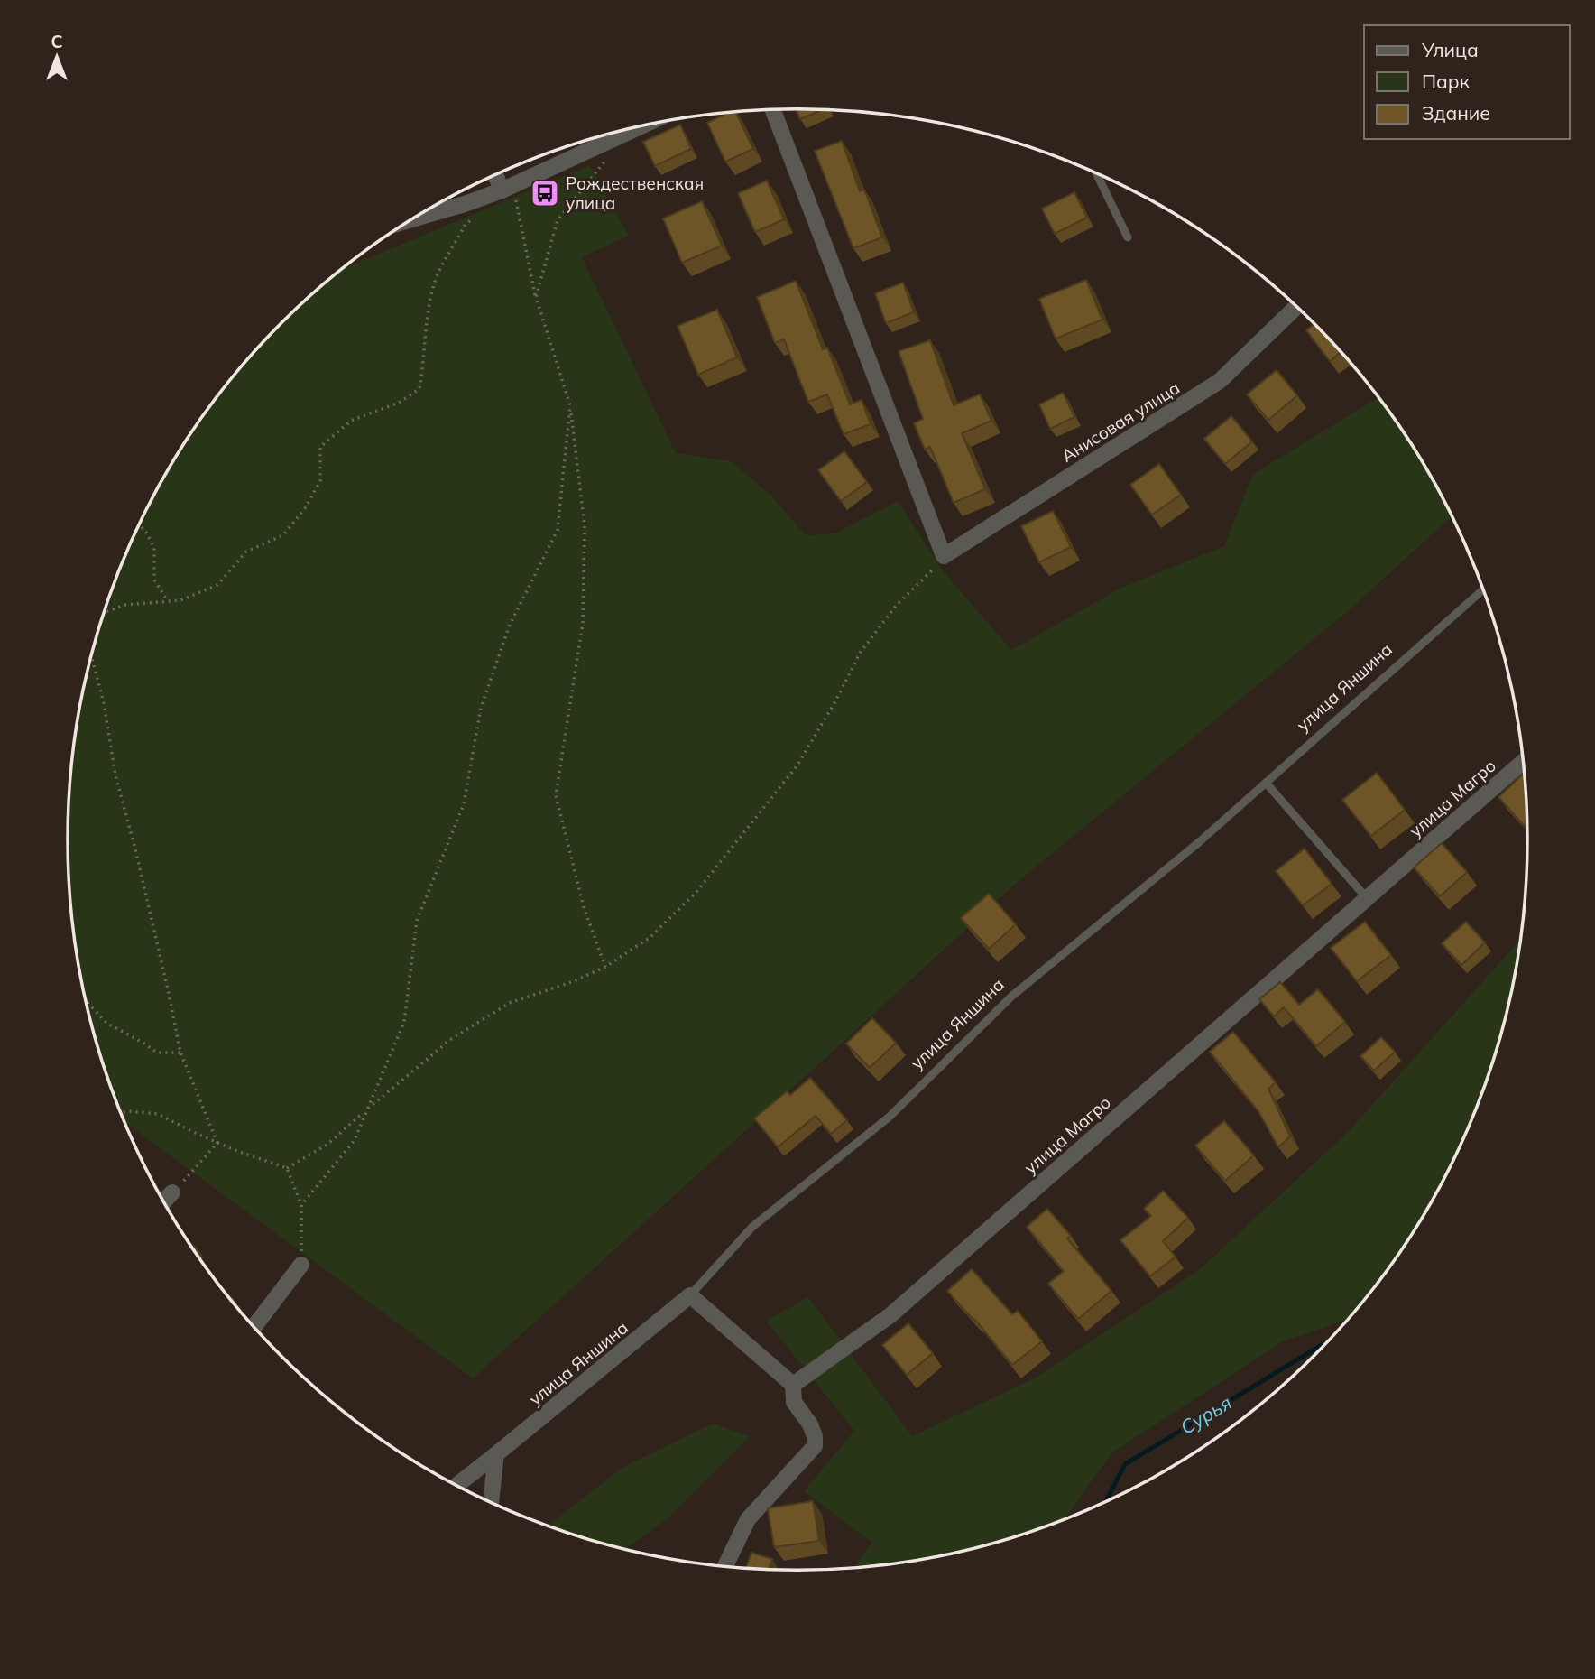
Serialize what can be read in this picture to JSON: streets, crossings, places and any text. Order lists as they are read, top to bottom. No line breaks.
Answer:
{"streets":{"street":["Анисовая улица","улица Яншина","улица Магро"]},"water":["Сурья"],"places":{"bus stop":["Рождественская улица"]},"legend":["Улица","Парк","Здание"],"north":"top"}
